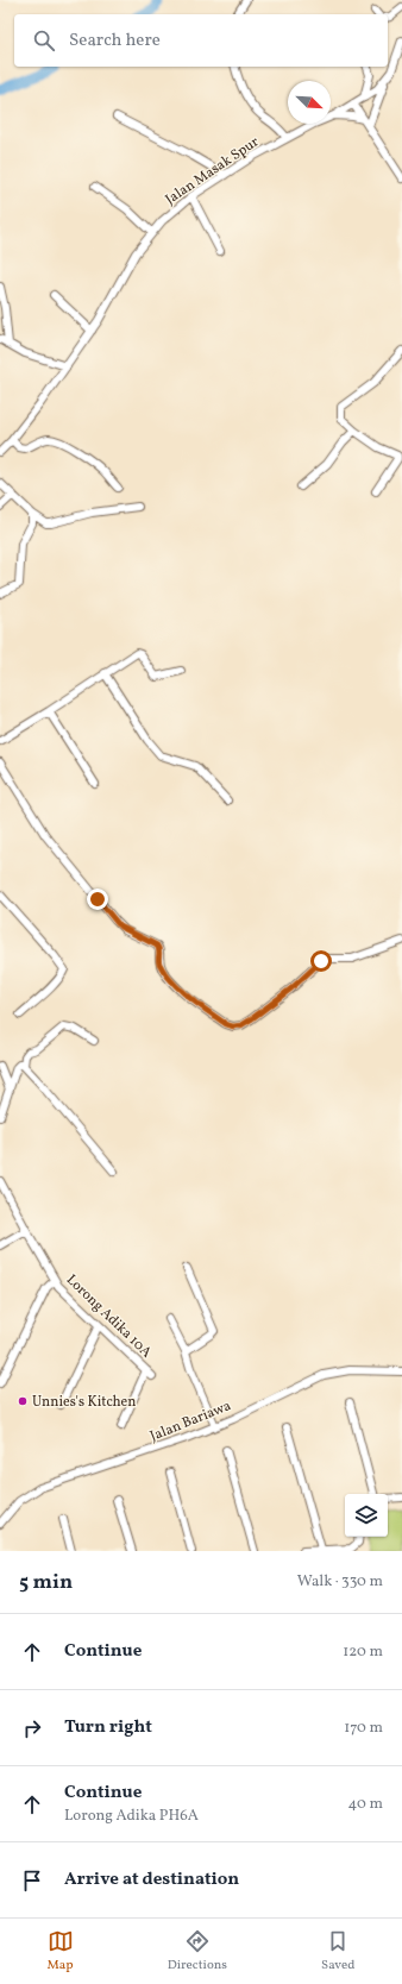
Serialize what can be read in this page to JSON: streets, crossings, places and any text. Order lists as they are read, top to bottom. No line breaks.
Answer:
{"streets":{"street":["Jalan Masak Spur","Lorong Adika 10A","Jalan Bariawa"]},"places":["Unnies's Kitchen"],"north":"bottom right","page":{"search":"Search here","heading":["5 min","Walk · 330 m"],"list":[["Continue","120 m"],["Turn right","170 m"],["Continue","Lorong Adika PH6A","40 m"],"Arrive at destination"],"nav":["Map","Directions","Saved"]}}
